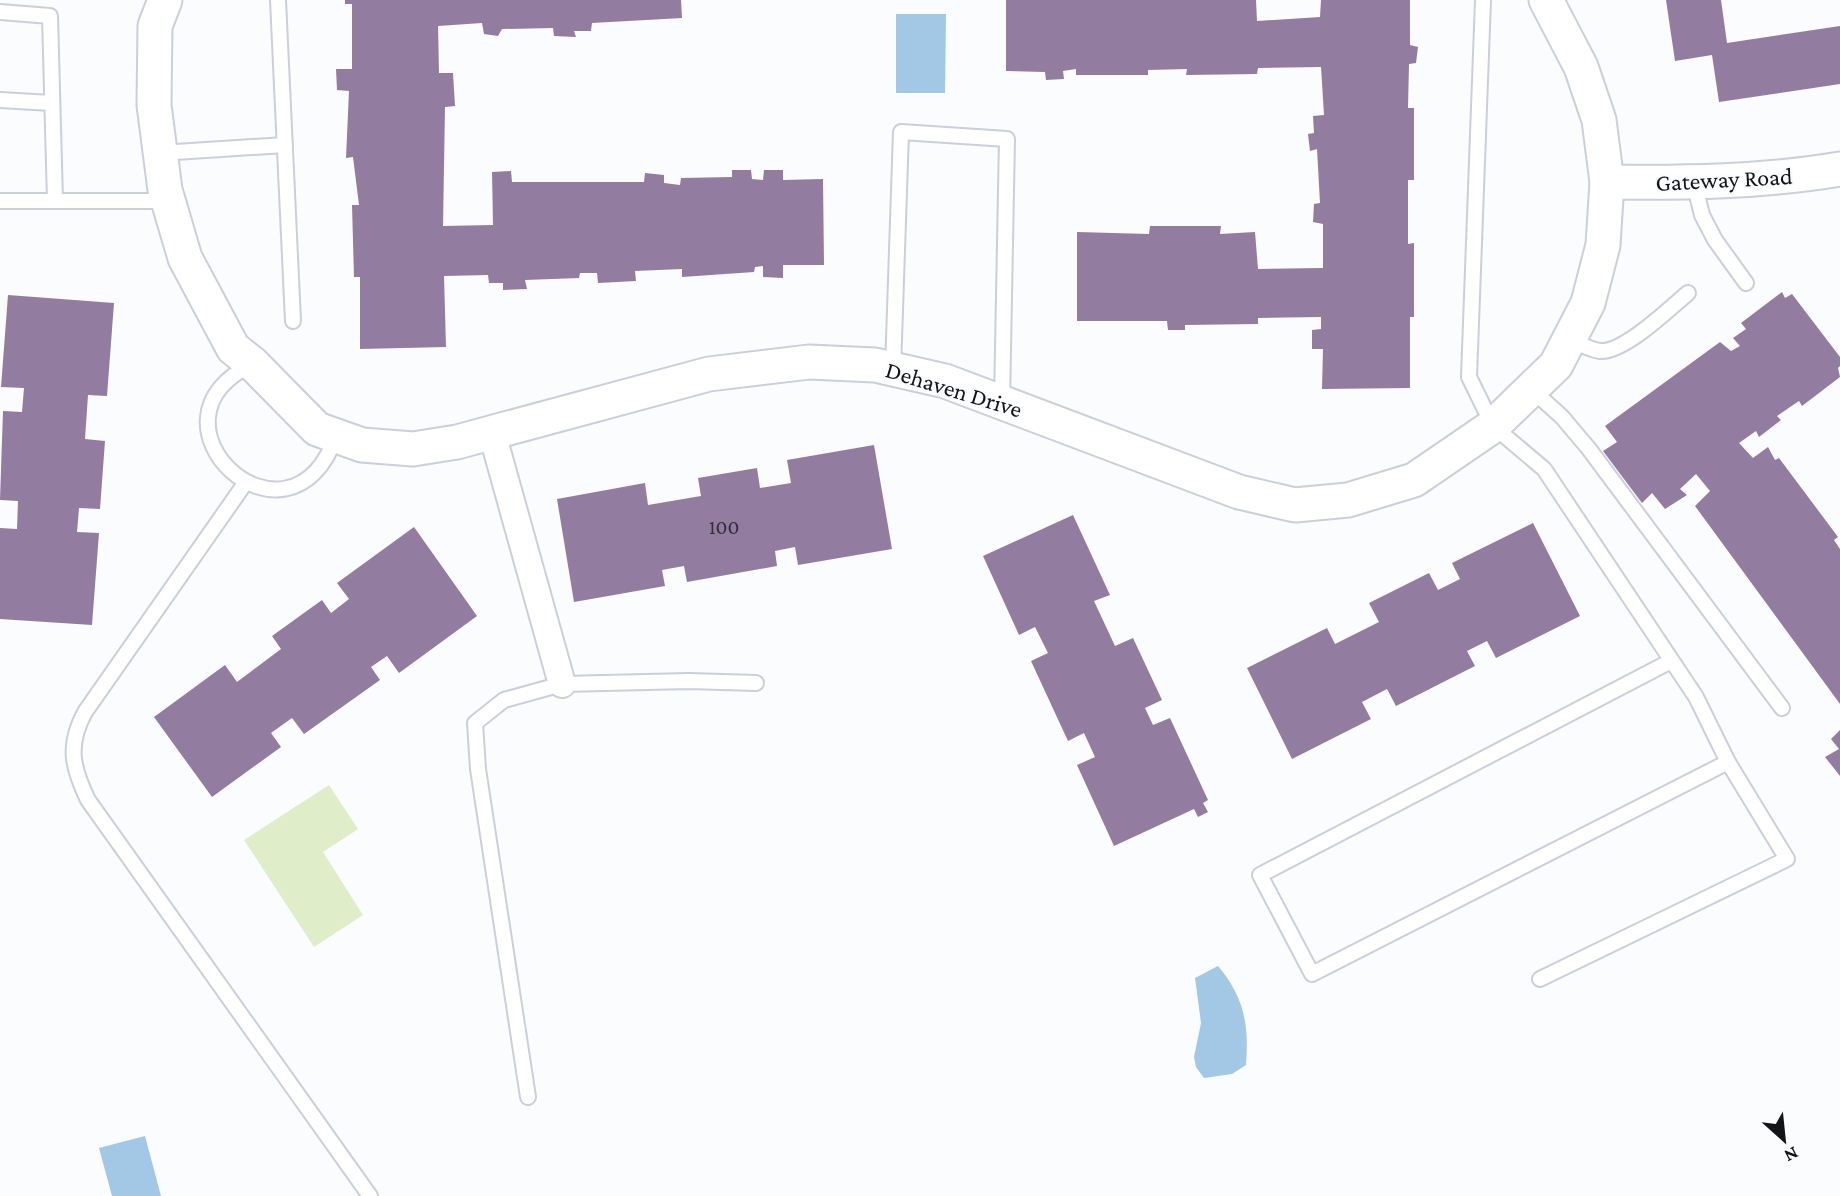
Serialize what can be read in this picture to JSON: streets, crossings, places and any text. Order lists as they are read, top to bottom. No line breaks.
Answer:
{"streets":{"street":["Gateway Road","Dehaven Drive"]},"crossings":[["Gateway Road","Dehaven Drive"]],"house_numbers":["100"],"north":"bottom right"}
